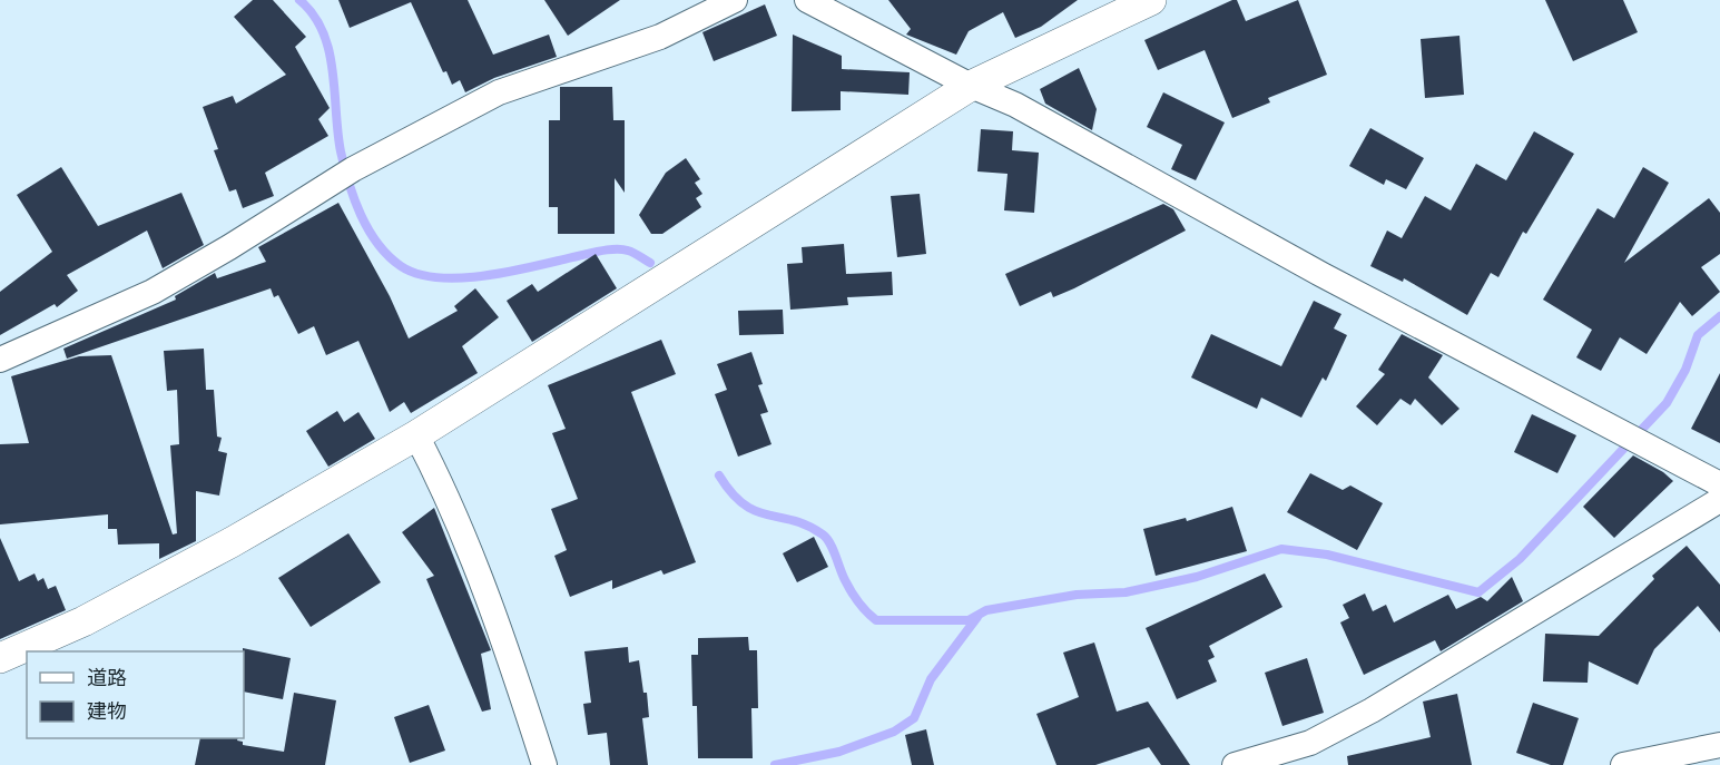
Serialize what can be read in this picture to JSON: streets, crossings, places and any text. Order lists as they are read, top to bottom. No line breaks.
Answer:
{"legend":["道路","建物"]}
